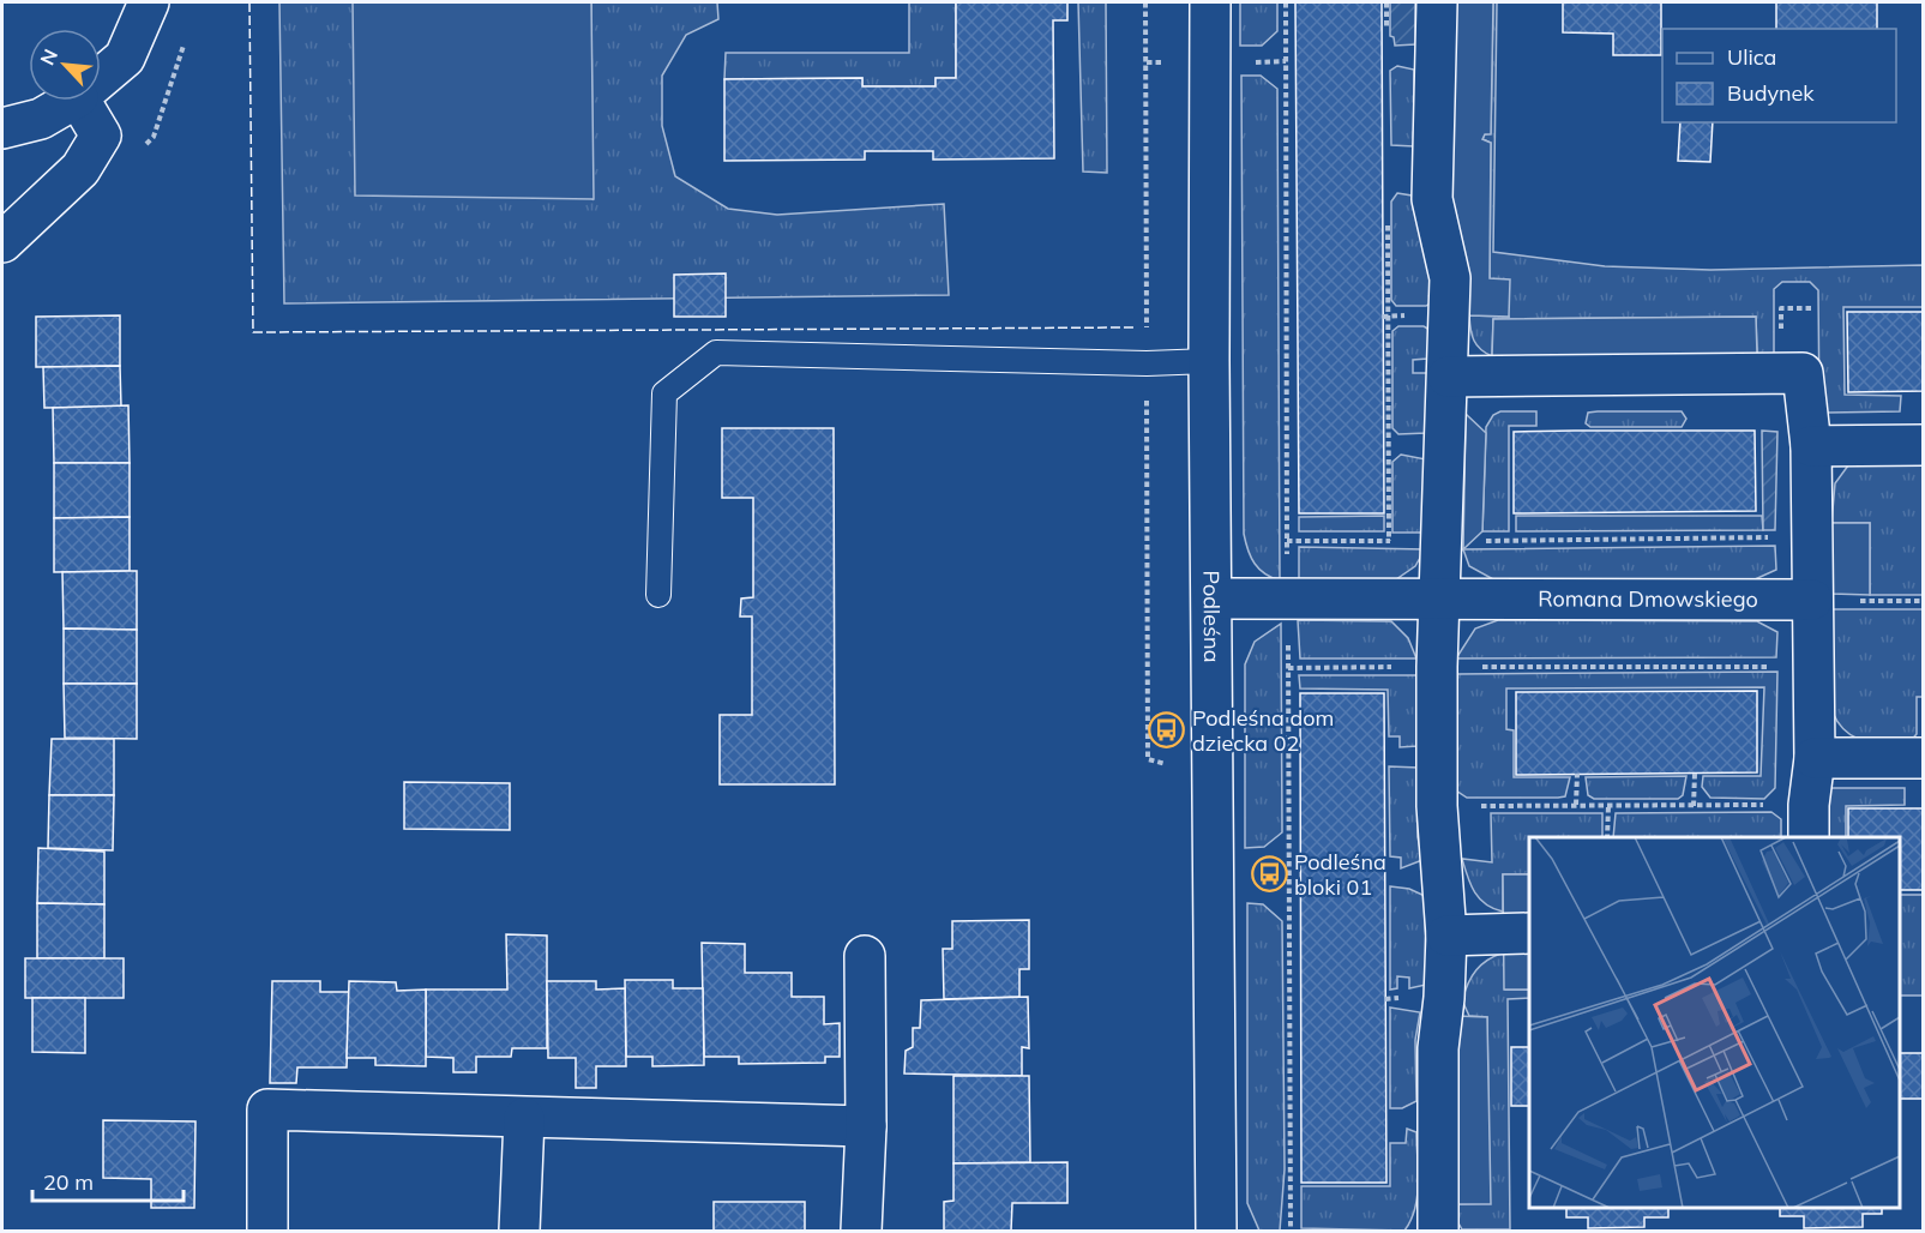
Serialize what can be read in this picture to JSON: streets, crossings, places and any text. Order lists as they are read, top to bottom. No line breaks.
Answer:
{"streets":{"street":["Romana Dmowskiego","Podleśna"]},"crossings":[["Romana Dmowskiego","Podleśna"]],"places":{"bus stop":["Podleśna dom dziecka 02","Podleśna bloki 01"]},"legend":["Ulica","Budynek"],"scale_bar":"20 m","north":"top left"}
